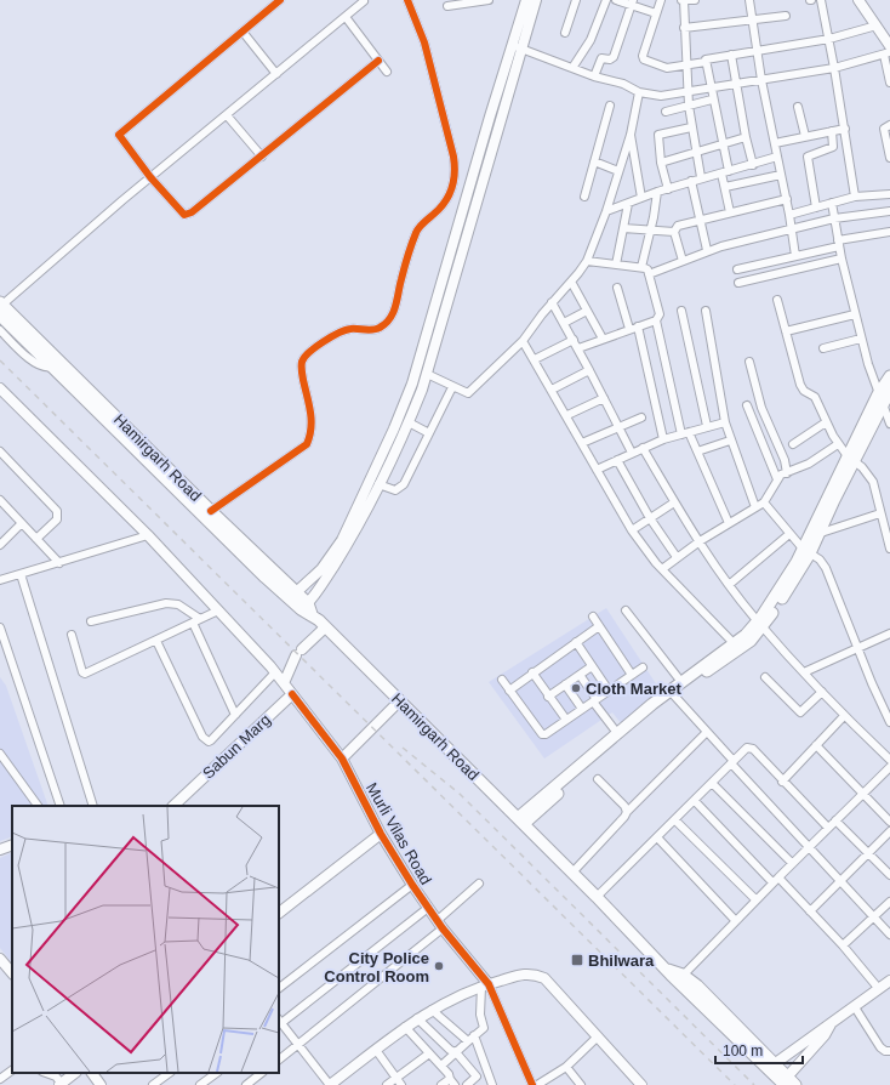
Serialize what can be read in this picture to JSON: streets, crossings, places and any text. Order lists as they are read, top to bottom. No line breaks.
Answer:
{"streets":{"main road":["Hamirgarh Road"],"street":["Sabun Marg","Murli Vilas Road"]},"crossings":[["Sabun Marg","Murli Vilas Road"]],"places":{"other":["Cloth Market","City Police Control Room"],"transit":["Bhilwara"]},"scale_bar":"100 m"}
